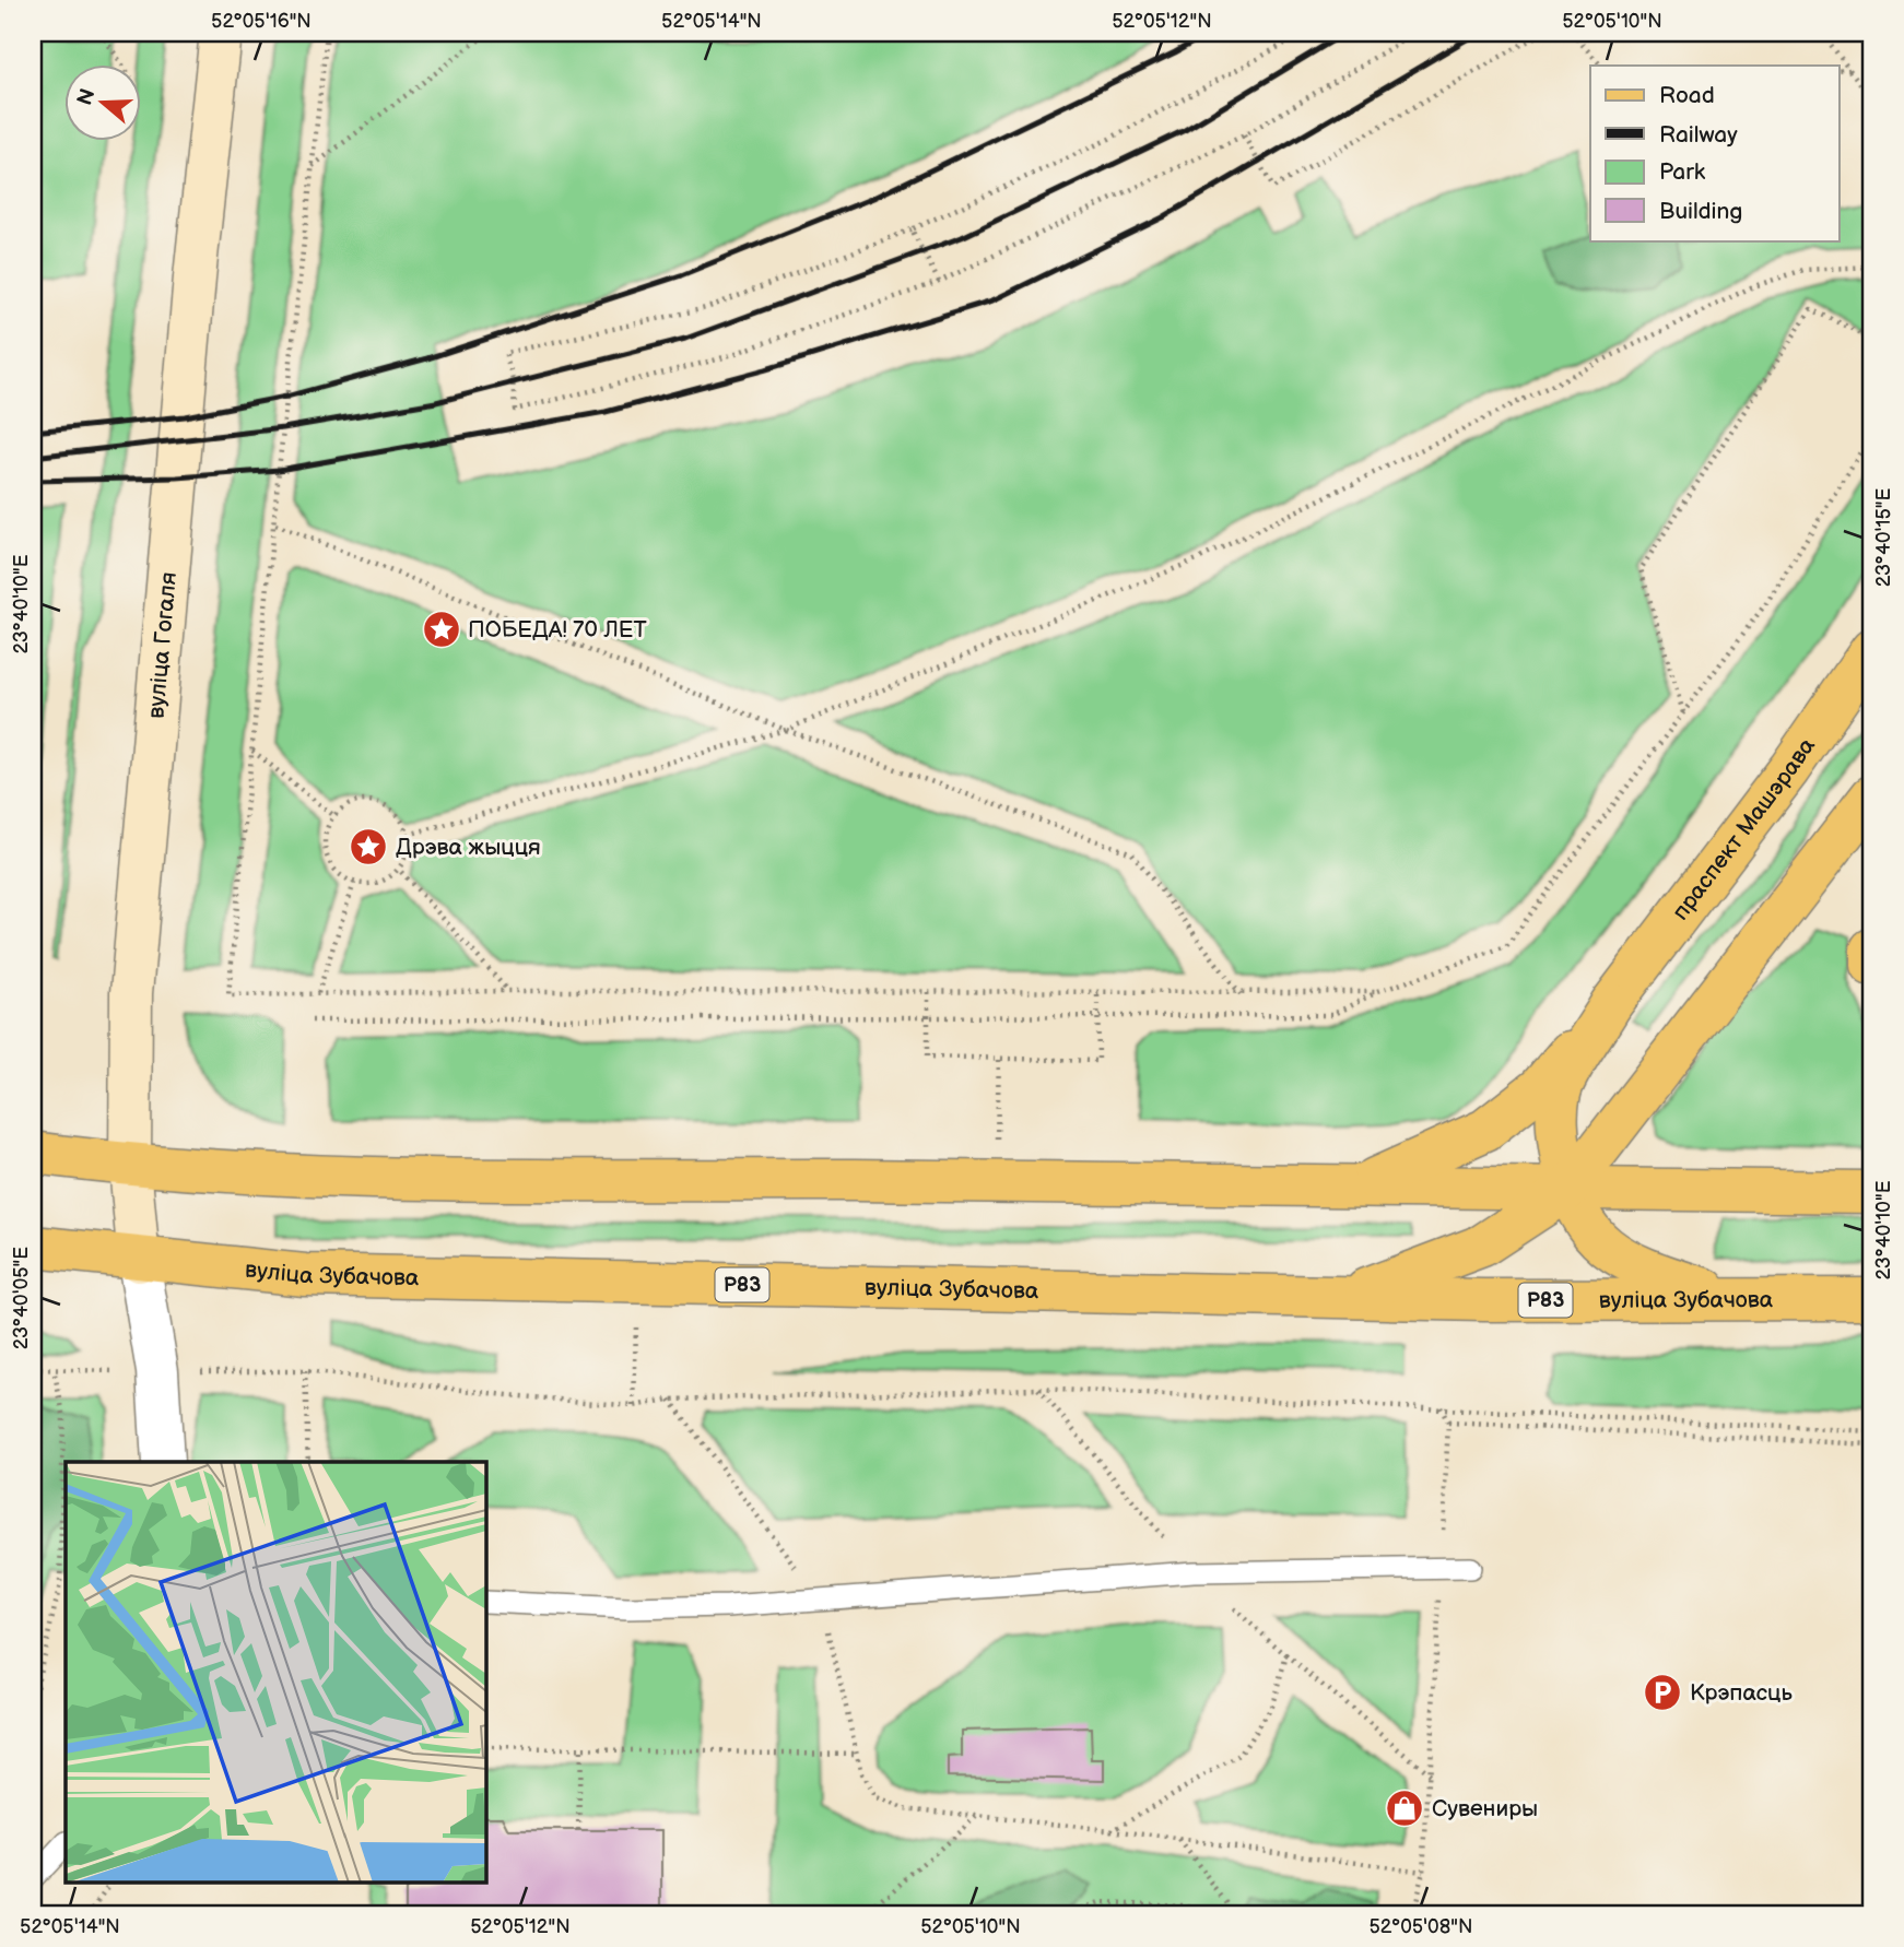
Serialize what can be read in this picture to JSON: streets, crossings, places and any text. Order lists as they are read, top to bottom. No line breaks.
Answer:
{"streets":{"main road":["вуліца Гогаля","праспект Машэрава","вуліца Зубачова","Р83"]},"crossings":[["вуліца Гогаля","вуліца Зубачова"]],"places":{"place":["ПОБЕДА! 70 ЛЕТ","Дрэва жыцця"],"parking":["Крэпасць"],"shop":["Сувениры"]},"legend":["Road","Railway","Park","Building"],"north":"left","coordinates":["52°05'16\"N","52°05'14\"N","52°05'12\"N","52°05'10\"N","23°40'15\"E","23°40'10\"E","23°40'05\"E","52°05'08\"N"]}
